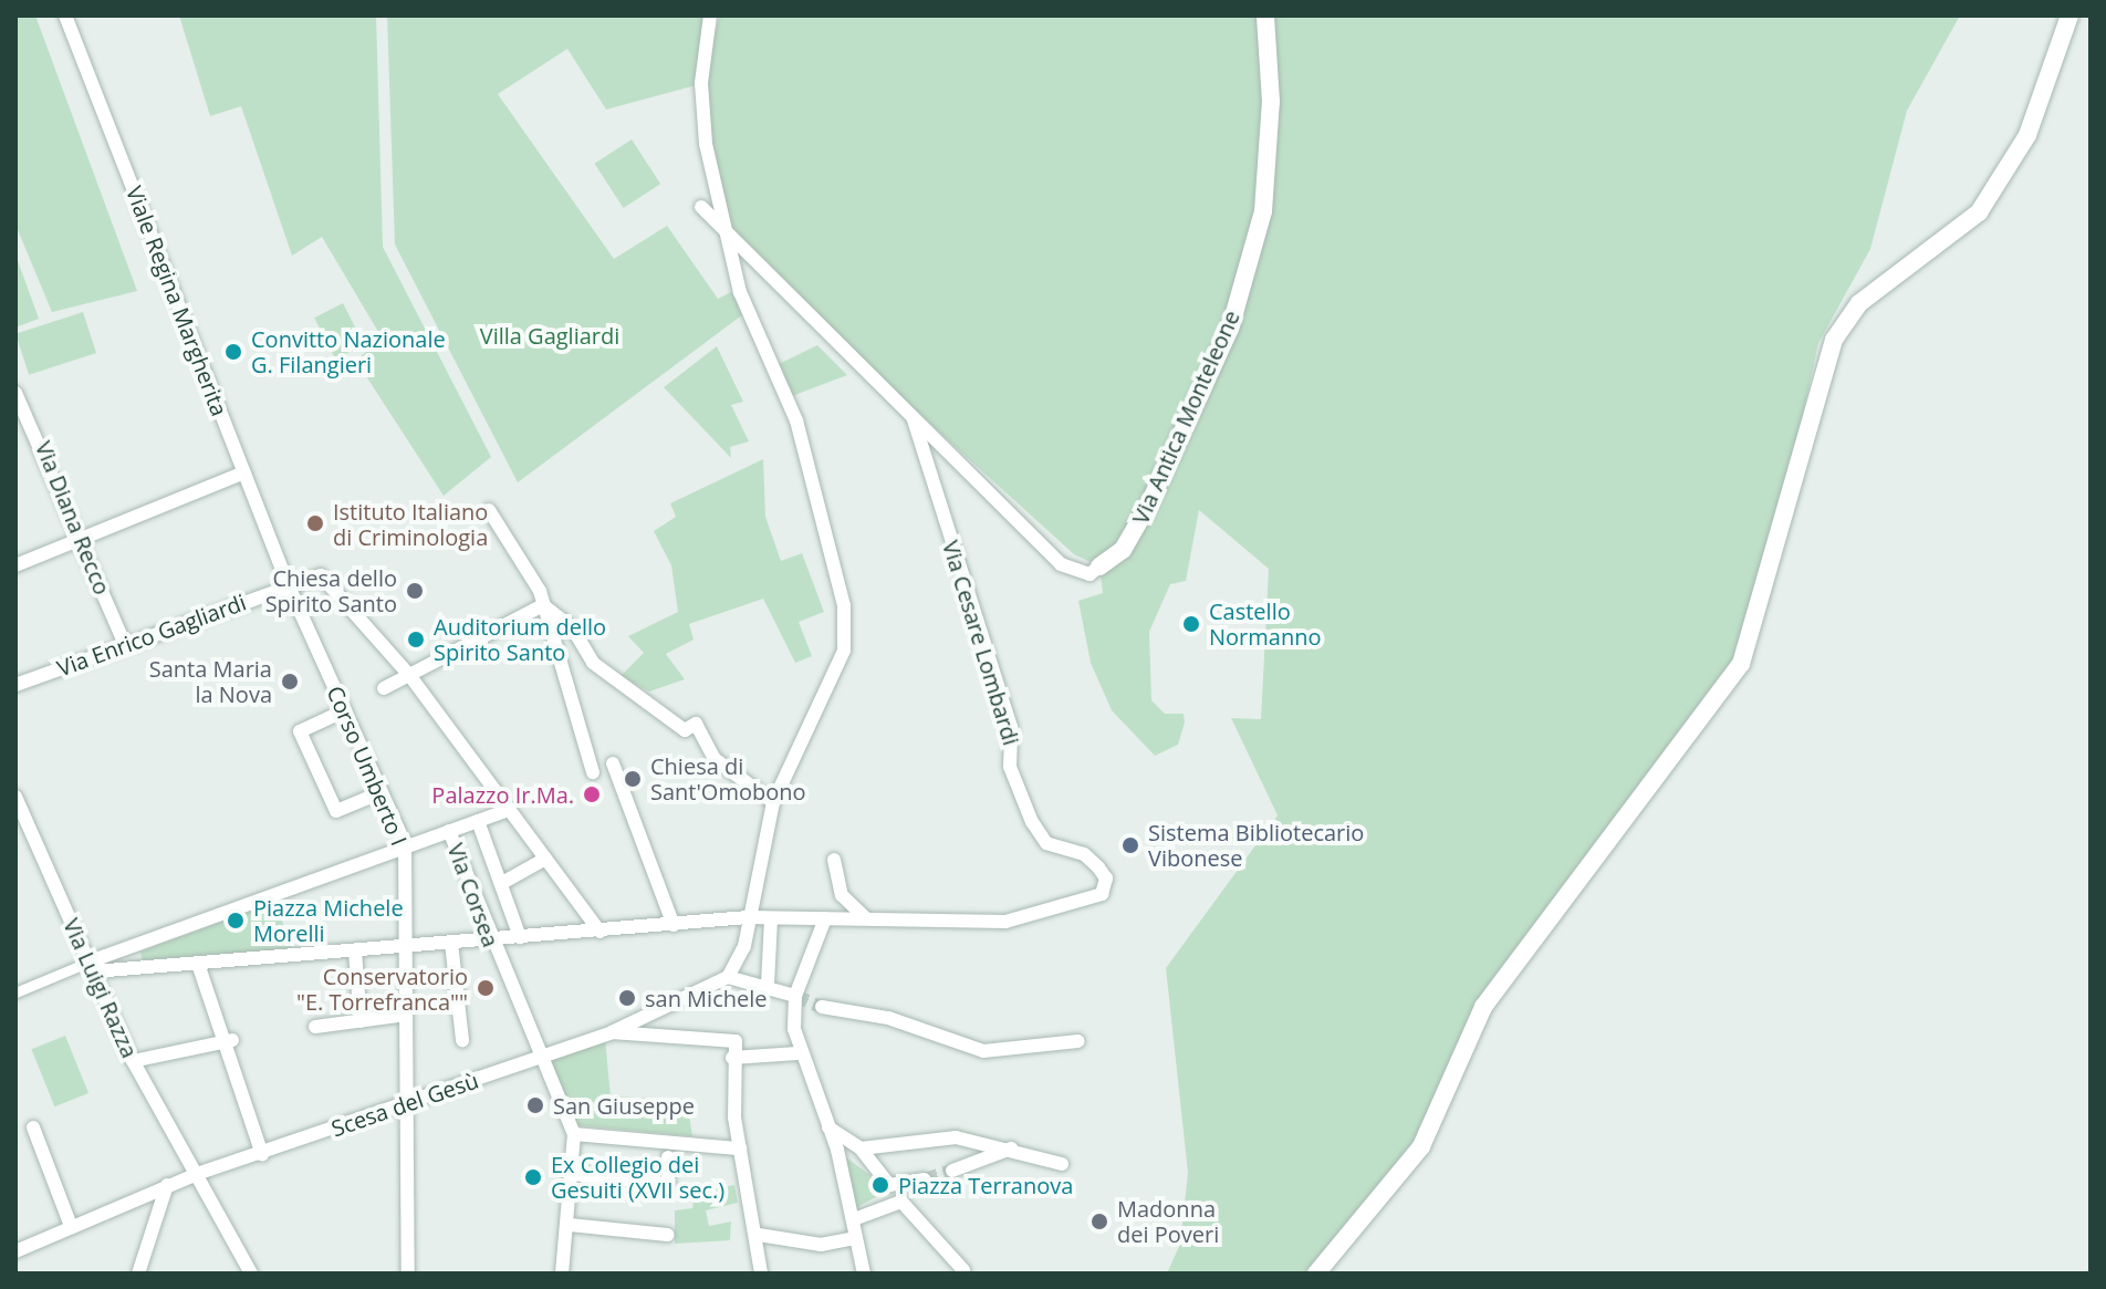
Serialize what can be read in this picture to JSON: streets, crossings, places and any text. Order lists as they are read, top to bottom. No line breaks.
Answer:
{"streets":{"street":["Viale Regina Margherita","Via Antica Monteleone","Via Diana Recco","Via Enrico Gagliardi","Via Cesare Lombardi","Corso Umberto I","Via Corsea","Via Luigi Razza","Scesa del Gesù"]},"crossings":[["Viale Regina Margherita","Via Enrico Gagliardi"],["Viale Regina Margherita","Corso Umberto I"],["Via Antica Monteleone","Via Cesare Lombardi"],["Via Diana Recco","Via Enrico Gagliardi"],["Via Enrico Gagliardi","Corso Umberto I"],["Corso Umberto I","Scesa del Gesù"],["Via Corsea","Scesa del Gesù"],["Via Luigi Razza","Scesa del Gesù"]],"parks":["Villa Gagliardi"],"places":["Convitto Nazionale G. Filangieri","Istituto Italiano di Criminologia","Chiesa dello Spirito Santo","Castello Normanno","Auditorium dello Spirito Santo","Santa Maria la Nova","Chiesa di Sant'Omobono","Palazzo Ir.Ma.","Sistema Bibliotecario Vibonese","Piazza Michele Morelli","Conservatorio \"E. Torrefranca\"\"","san Michele","San Giuseppe","Ex Collegio dei Gesuiti (XVII sec.)","Piazza Terranova","Madonna dei Poveri"]}
